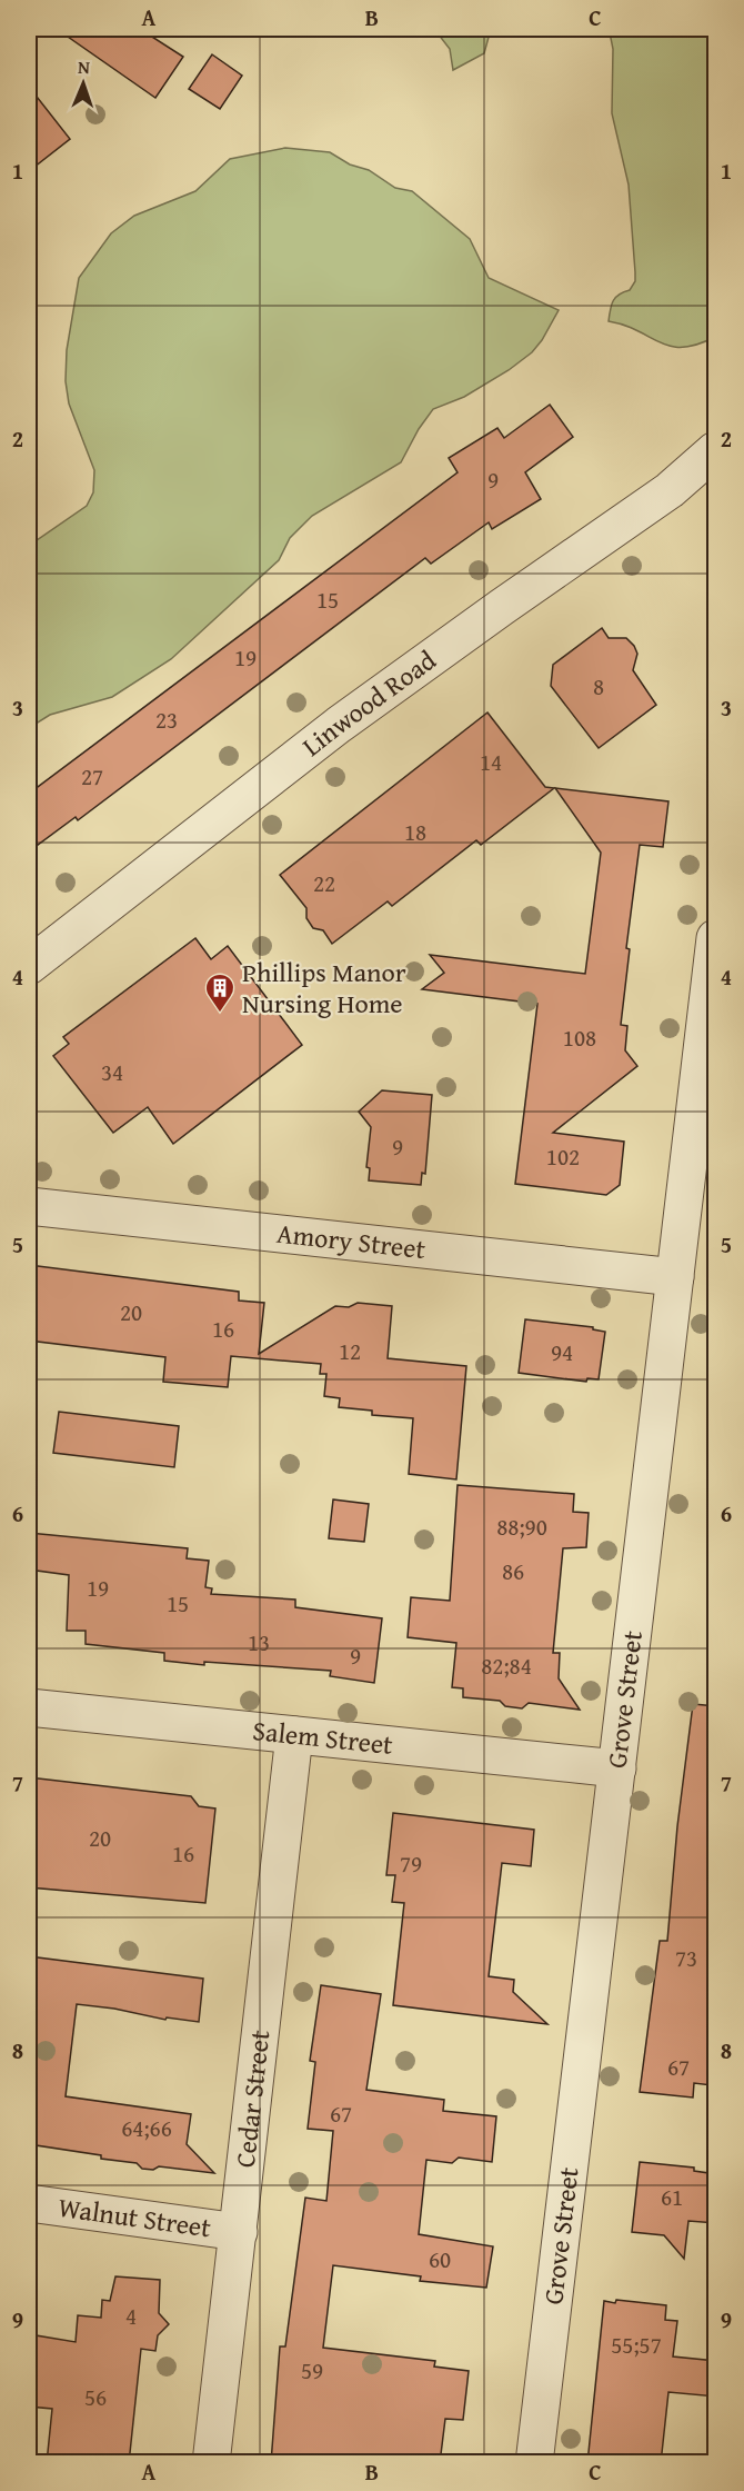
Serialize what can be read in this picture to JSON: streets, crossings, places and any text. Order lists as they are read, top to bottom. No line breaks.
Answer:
{"streets":{"street":["Linwood Road","Amory Street","Grove Street","Salem Street","Cedar Street","Walnut Street"]},"crossings":[["Amory Street","Grove Street"],["Grove Street","Salem Street"],["Salem Street","Cedar Street"],["Cedar Street","Walnut Street"]],"places":{"building":["Phillips Manor Nursing Home"]},"house_numbers":["9","15","19","8","23","14","27","18","22","108","34","9","102","20","16","12","94","88;90","86","19","15","13","9","82;84","20","16","79","73","67","67","64;66","61","60","4","55;57","59","56"],"north":"top","grid":{"columns":["A","B","C"],"rows":["1","2","3","4","5","6","7","8","9"]}}
